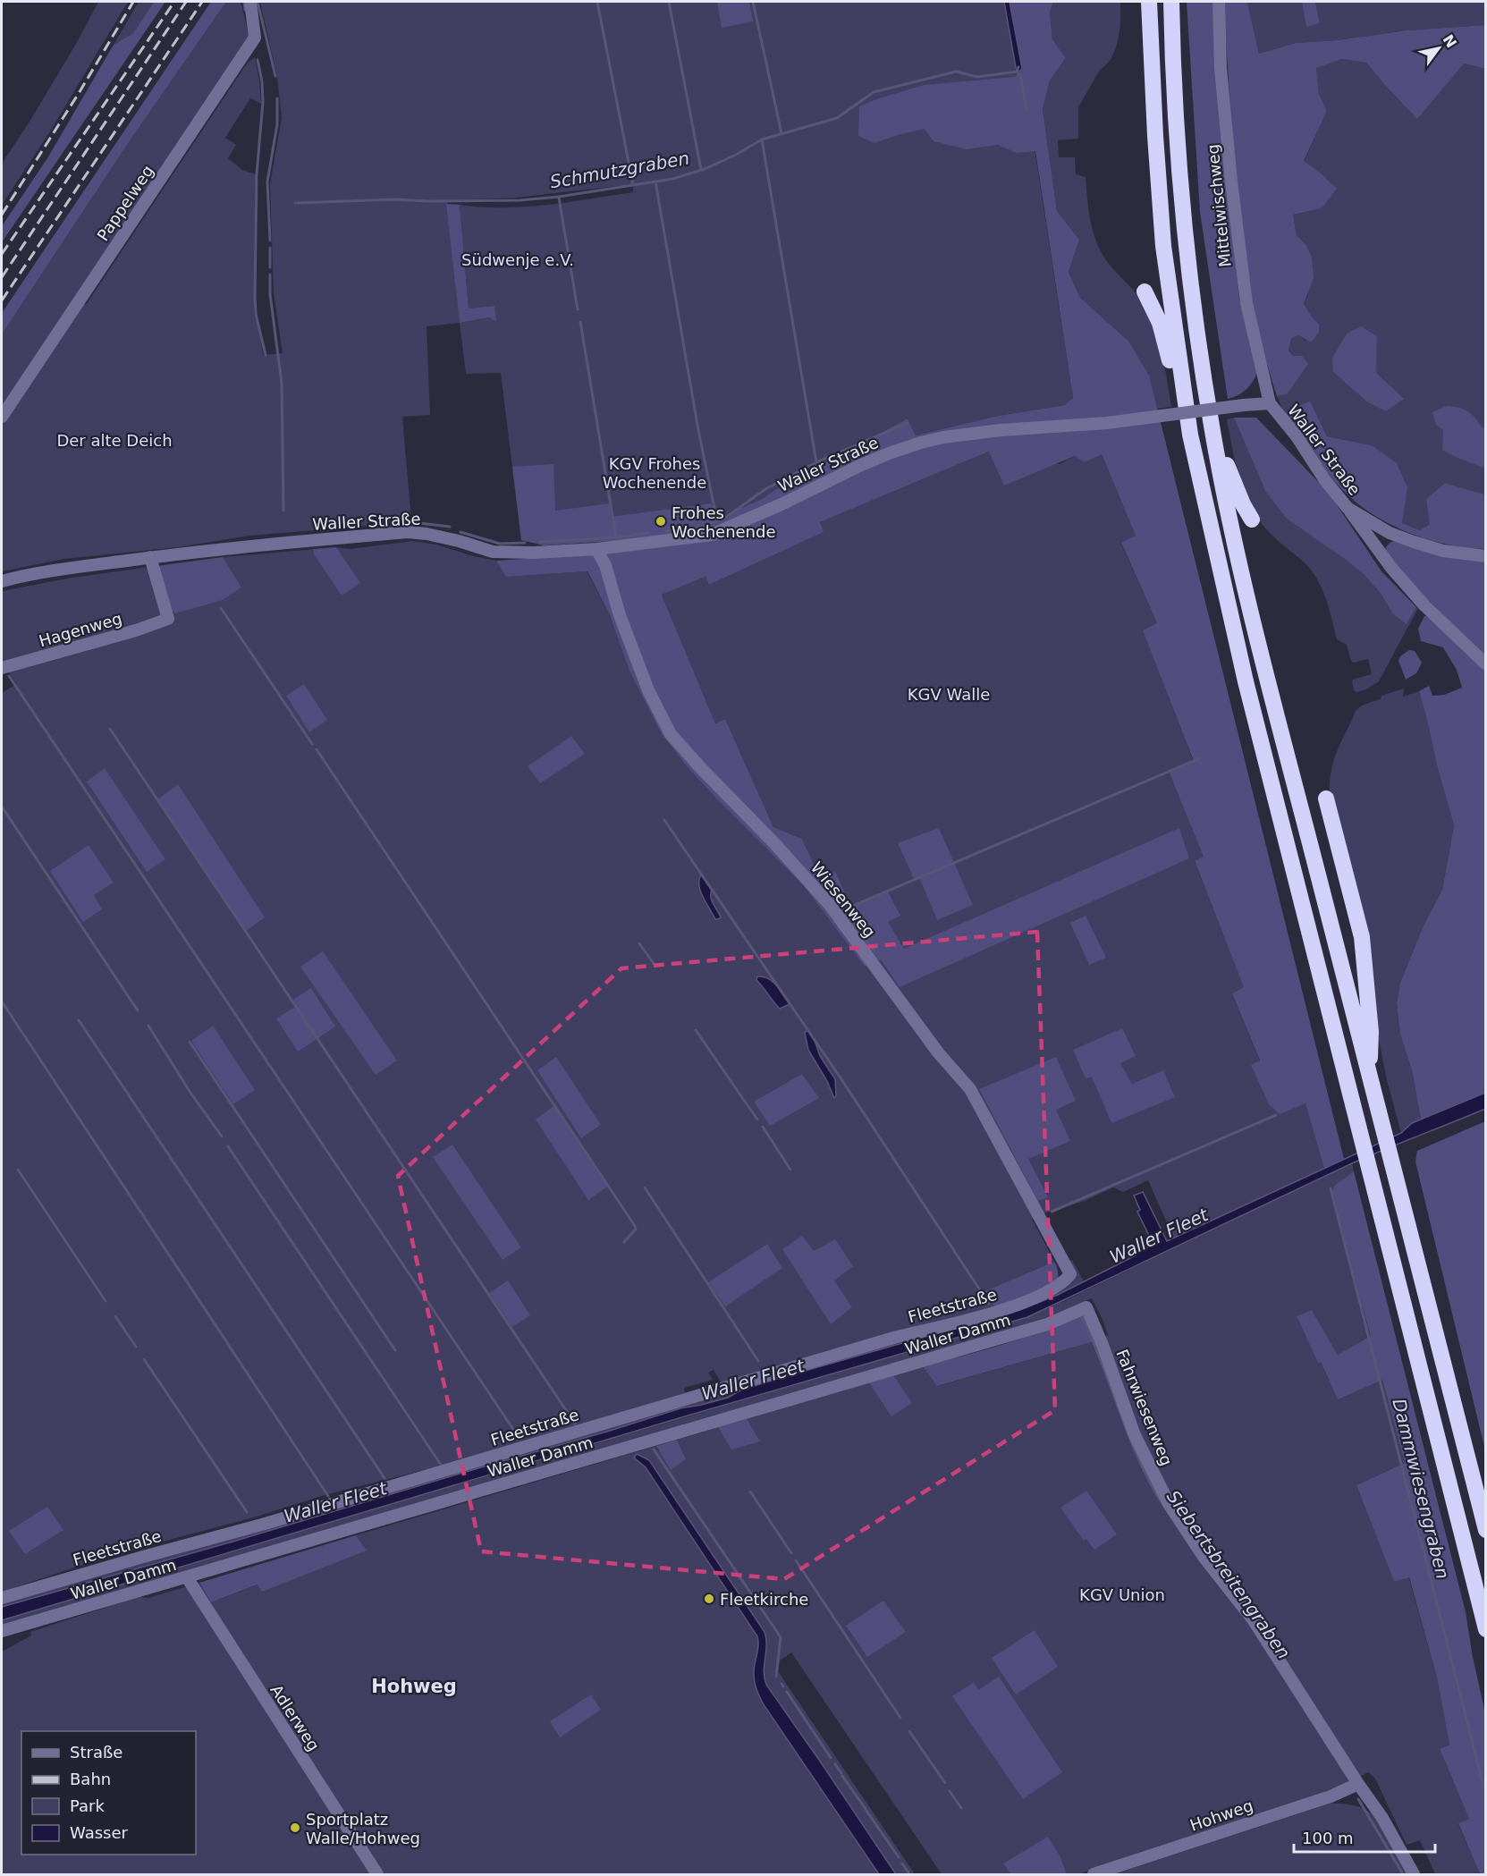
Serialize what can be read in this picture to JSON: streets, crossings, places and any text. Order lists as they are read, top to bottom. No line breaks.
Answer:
{"streets":{"street":["Pappelweg","Mittelwischweg","Waller Straße","Hagenweg","Wiesenweg","Fleetstraße","Waller Damm","Fahrwiesenweg","Adlerweg","Hohweg"]},"crossings":[["Mittelwischweg","Waller Straße"],["Waller Straße","Hagenweg"],["Waller Straße","Wiesenweg"],["Wiesenweg","Fleetstraße"],["Waller Damm","Fahrwiesenweg"],["Waller Damm","Adlerweg"],["Fahrwiesenweg","Hohweg"]],"districts":["Hohweg"],"water":["Schmutzgraben","Waller Fleet","Dammwiesengraben","Siebertsbreitengraben"],"parks":["Südwenje e.V.","Der alte Deich","KGV Frohes Wochenende","KGV Walle","KGV Union"],"places":["Frohes Wochenende","Fleetkirche","Sportplatz Walle/Hohweg"],"legend":["Straße","Bahn","Park","Wasser"],"scale_bar":"100 m","north":"top right"}
